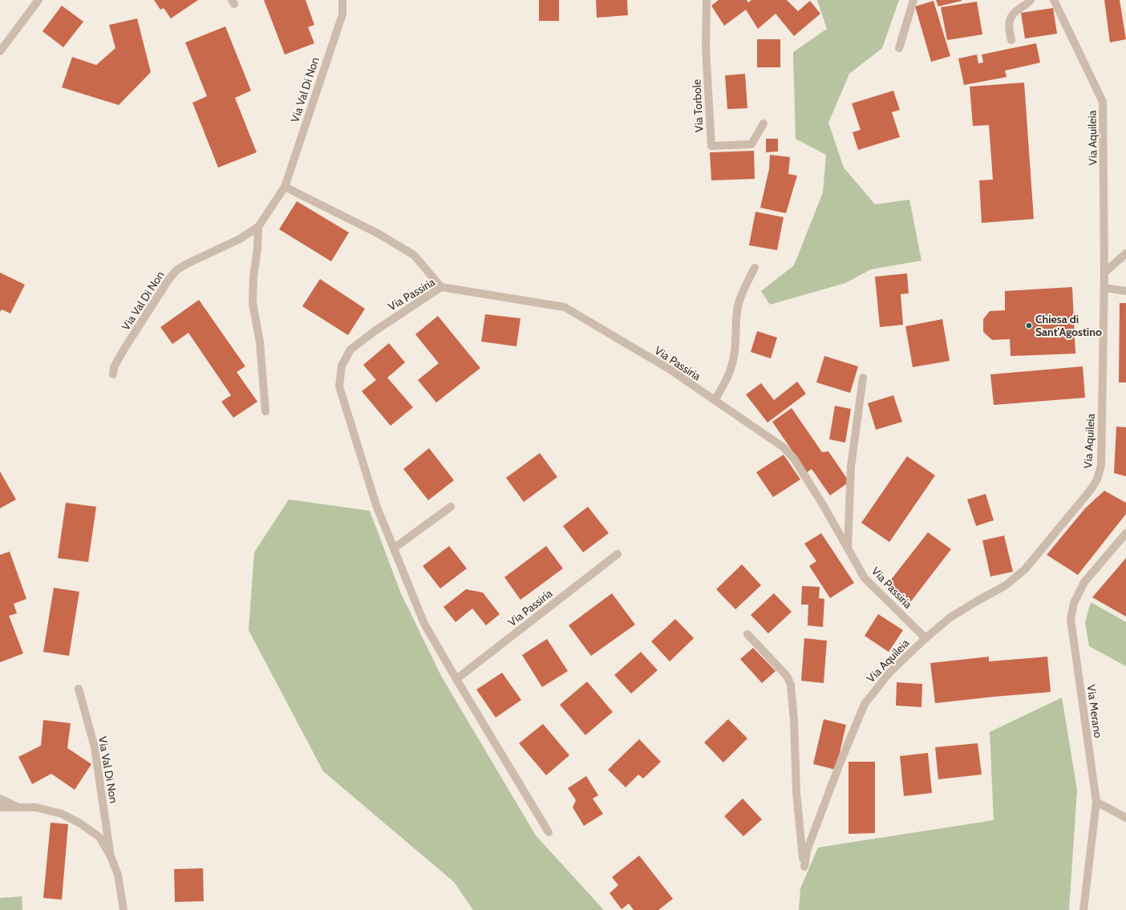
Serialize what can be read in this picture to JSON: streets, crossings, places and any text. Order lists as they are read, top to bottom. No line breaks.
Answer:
{"streets":{"street":["Via Val Di Non","Via Torbole","Via Aquileia","Via Passiria","Via Merano"]},"crossings":[["Via Aquileia","Via Passiria"]],"places":["Chiesa di Sant'Agostino"]}
